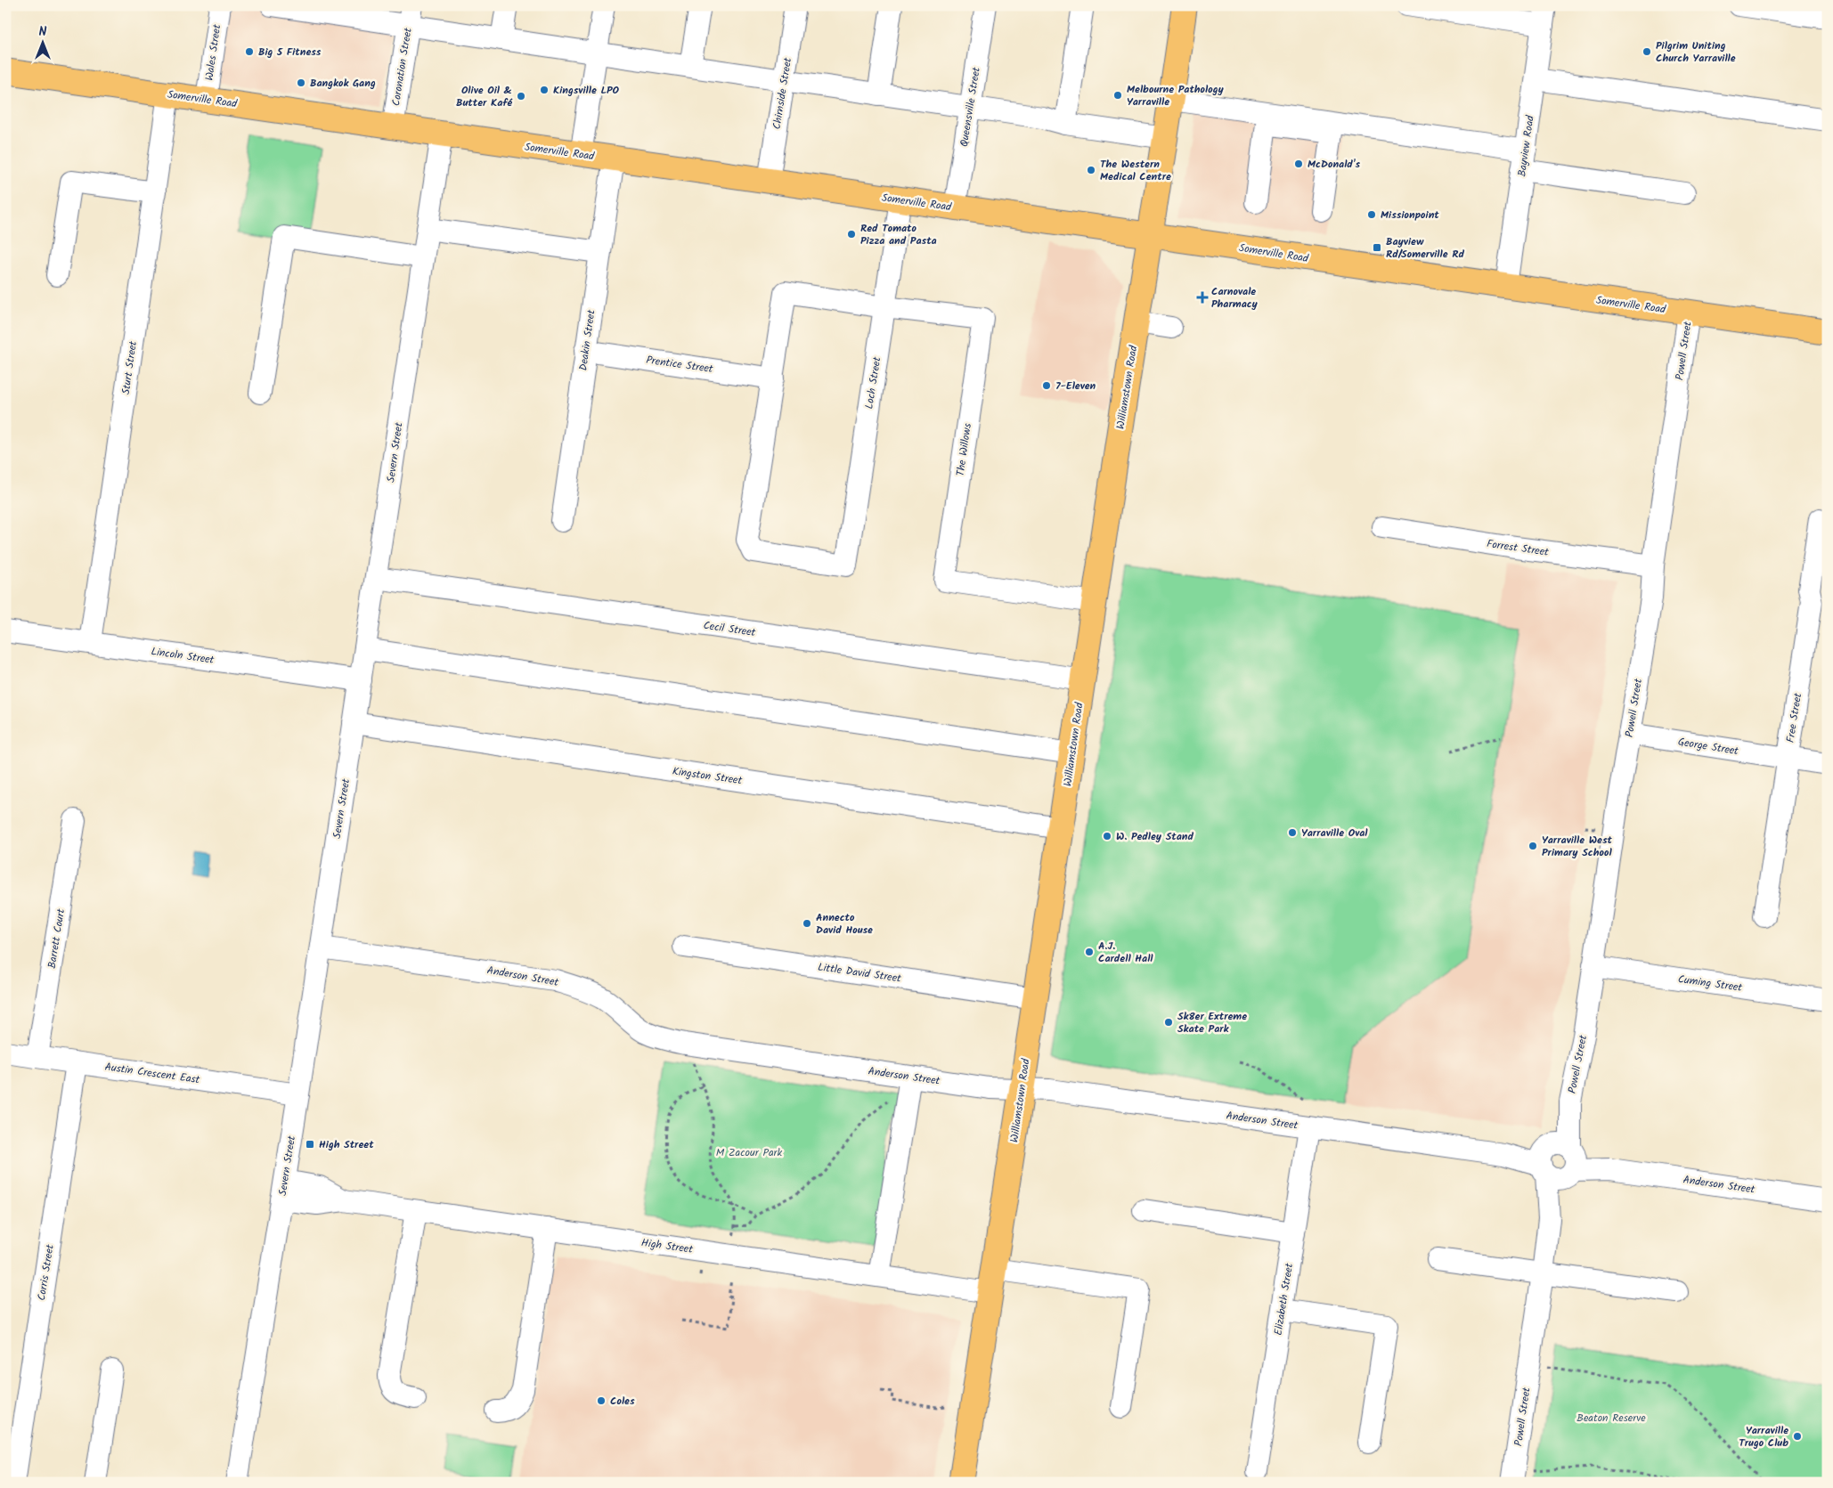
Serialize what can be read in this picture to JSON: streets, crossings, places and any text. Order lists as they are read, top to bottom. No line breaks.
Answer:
{"streets":{"main road":["Somerville Road","Williamstown Road"],"street":["Wales Street","Coronation Street","Chirnside Street","Queensville Street","Bayview Road","Deakin Street","Powell Street","Prentice Street","Sturt Street","Loch Street","The Willows","Severn Street","Forrest Street","Cecil Street","Lincoln Street","Free Street","George Street","Kingston Street","Barrett Court","Little David Street","Anderson Street","Cuming Street","Austin Crescent East","High Street","Corris Street","Elizabeth Street"]},"crossings":[["Wales Street","Somerville Road"],["Coronation Street","Somerville Road"],["Chirnside Street","Somerville Road"],["Somerville Road","Queensville Street"],["Somerville Road","Bayview Road"],["Somerville Road","Deakin Street"],["Somerville Road","Powell Street"],["Somerville Road","Sturt Street"],["Somerville Road","Loch Street"],["Somerville Road","Williamstown Road"],["Somerville Road","Severn Street"],["Deakin Street","Prentice Street"],["Powell Street","Forrest Street"],["Powell Street","George Street"],["Powell Street","Anderson Street"],["Powell Street","Cuming Street"],["Prentice Street","Loch Street"],["Sturt Street","Lincoln Street"],["Loch Street","The Willows"],["Williamstown Road","The Willows"],["Williamstown Road","Cecil Street"],["Williamstown Road","Kingston Street"],["Williamstown Road","Little David Street"],["Williamstown Road","Anderson Street"],["Williamstown Road","High Street"],["Severn Street","Cecil Street"],["Severn Street","Lincoln Street"],["Severn Street","Kingston Street"],["Severn Street","Anderson Street"],["Severn Street","Austin Crescent East"],["Severn Street","High Street"],["Free Street","George Street"],["Barrett Court","Austin Crescent East"],["Anderson Street","Elizabeth Street"],["Austin Crescent East","Corris Street"]],"parks":["M Zacour Park","Beaton Reserve"],"places":{"other":["Big 5 Fitness","Pilgrim Uniting Church Yarraville","Bangkok Gang","Kingsville LPO","Melbourne Pathology Yarraville","Olive Oil & Butter Kafé","McDonald's","The Western Medical Centre","Missionpoint","Red Tomato Pizza and Pasta","7-Eleven","Yarraville Oval","W. Pedley Stand","Yarraville West Primary School","Annecto David House","A.J. Cardell Hall","Sk8er Extreme Skate Park","Coles","Yarraville Trugo Club"],"transit":["Bayview Rd/Somerville Rd","High Street"],"health":["Carnovale Pharmacy"]},"north":"top"}
